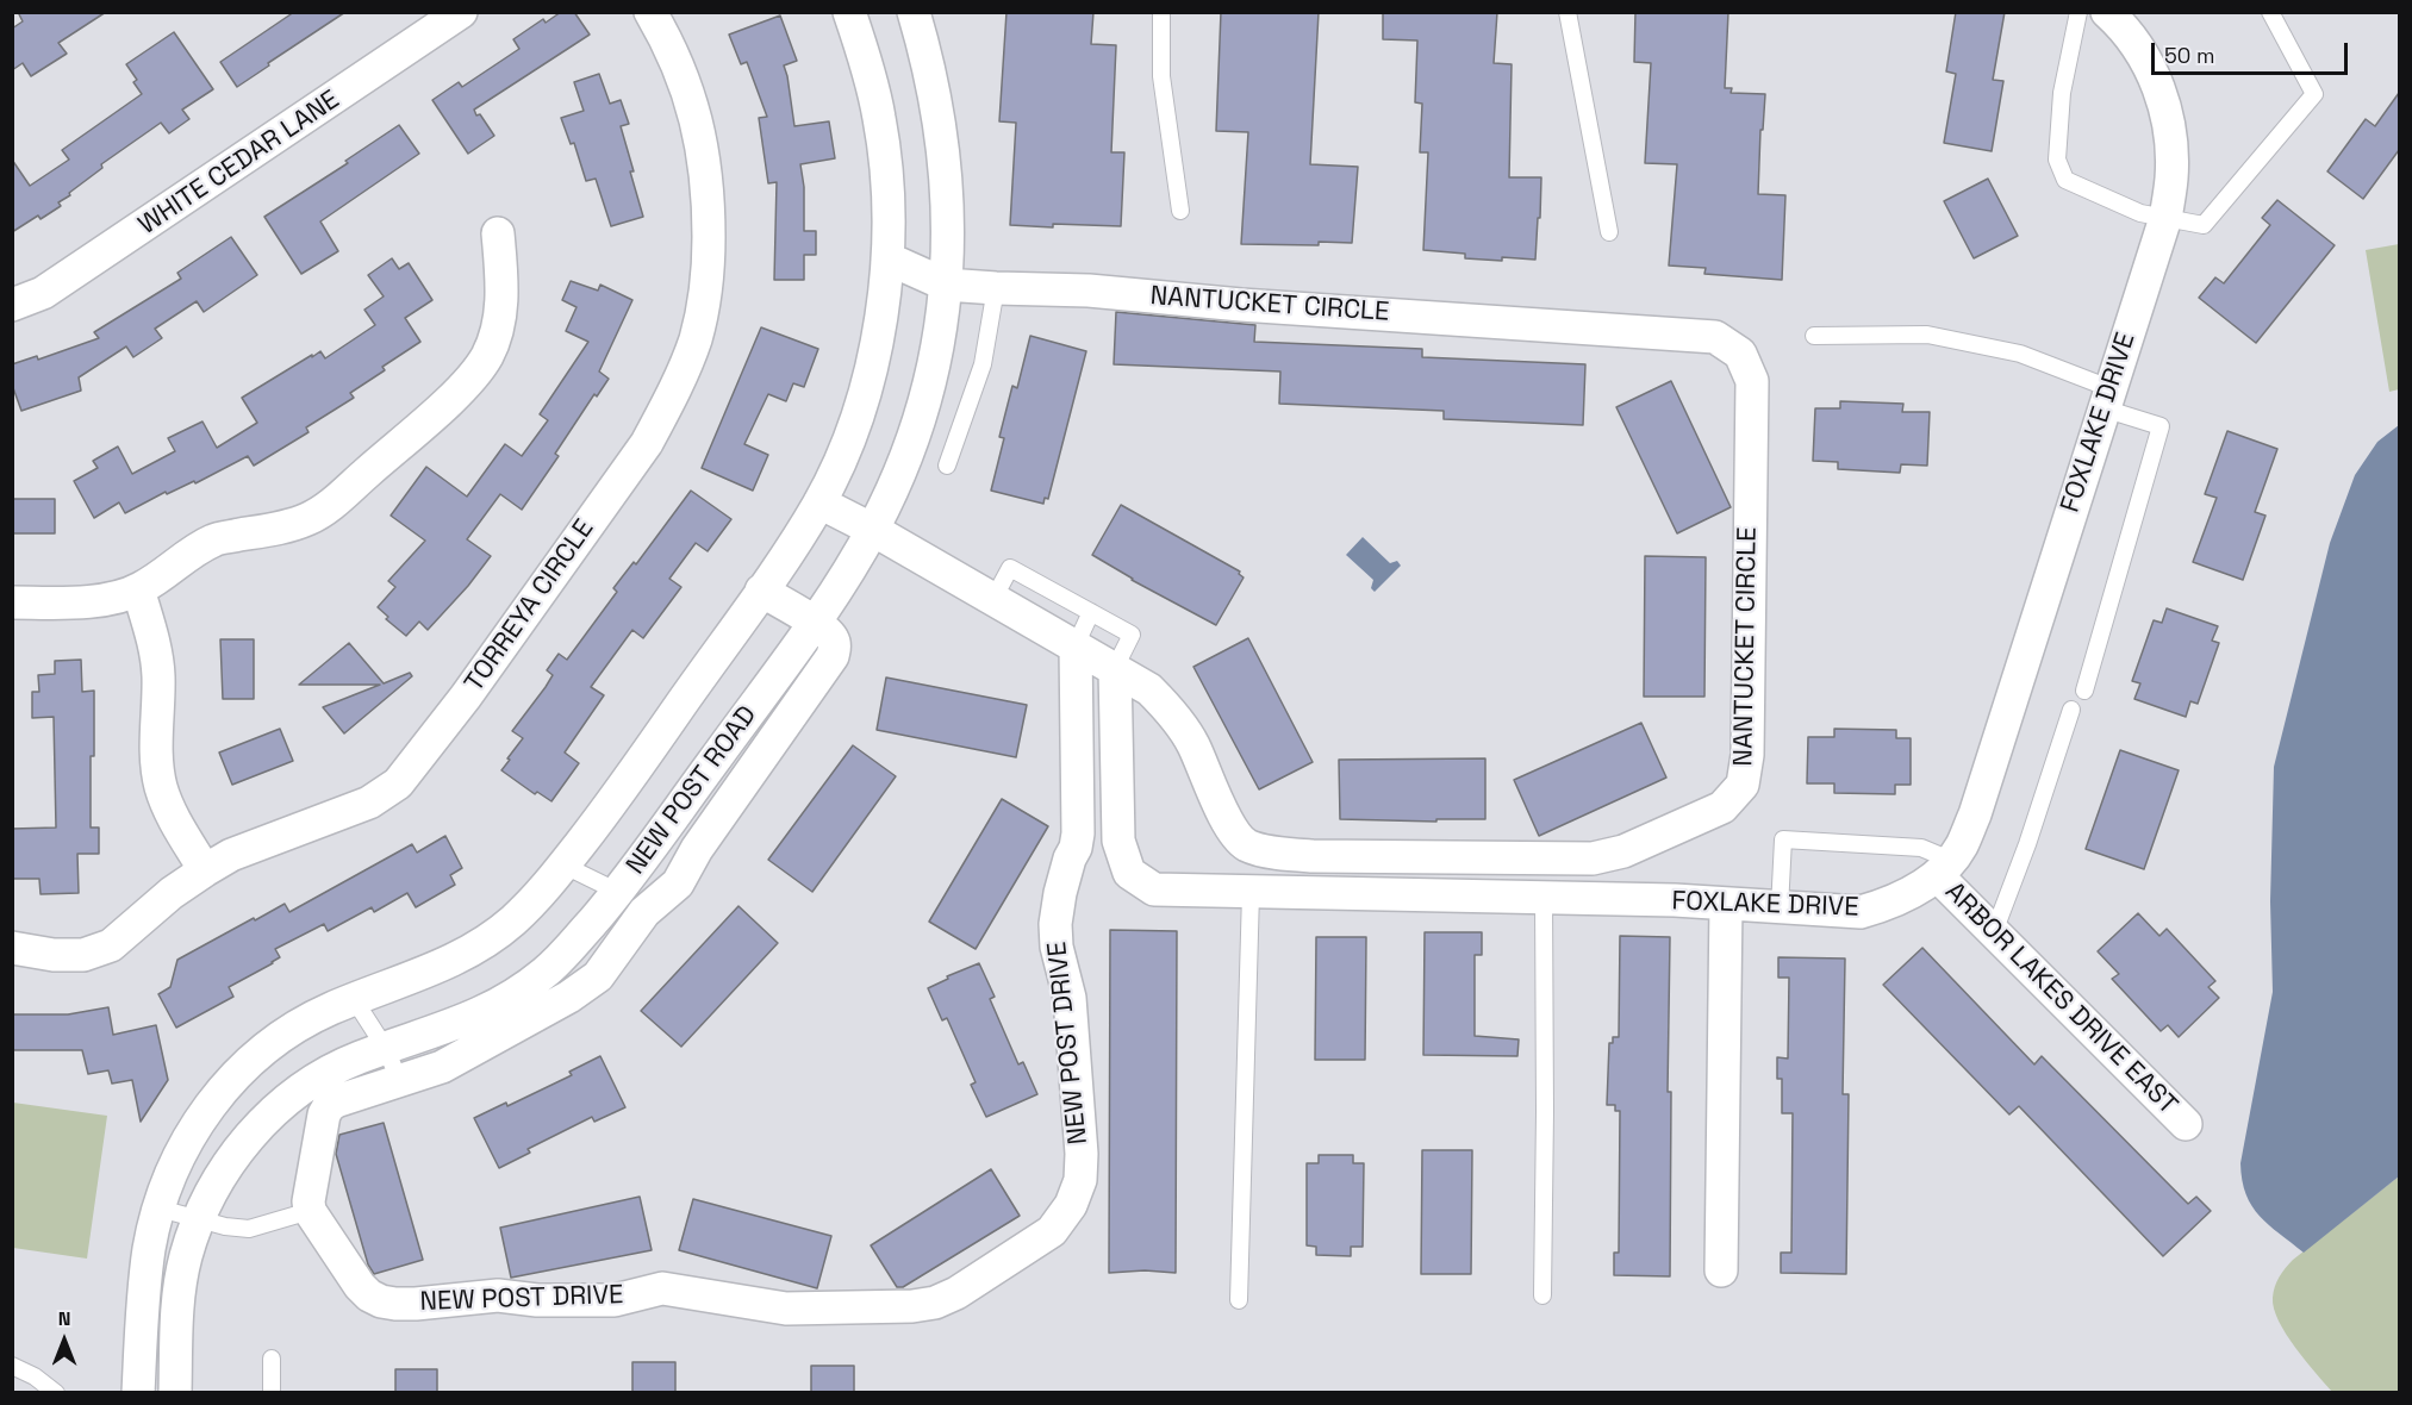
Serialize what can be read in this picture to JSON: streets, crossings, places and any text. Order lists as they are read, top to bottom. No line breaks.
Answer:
{"streets":{"street":["WHITE CEDAR LANE","NANTUCKET CIRCLE","FOXLAKE DRIVE","TORREYA CIRCLE","NEW POST ROAD","ARBOR LAKES DRIVE EAST","NEW POST DRIVE"]},"crossings":[["NANTUCKET CIRCLE","FOXLAKE DRIVE"],["NANTUCKET CIRCLE","NEW POST ROAD"],["NANTUCKET CIRCLE","NEW POST DRIVE"],["FOXLAKE DRIVE","ARBOR LAKES DRIVE EAST"]],"scale_bar":"50 m","north":"top"}
